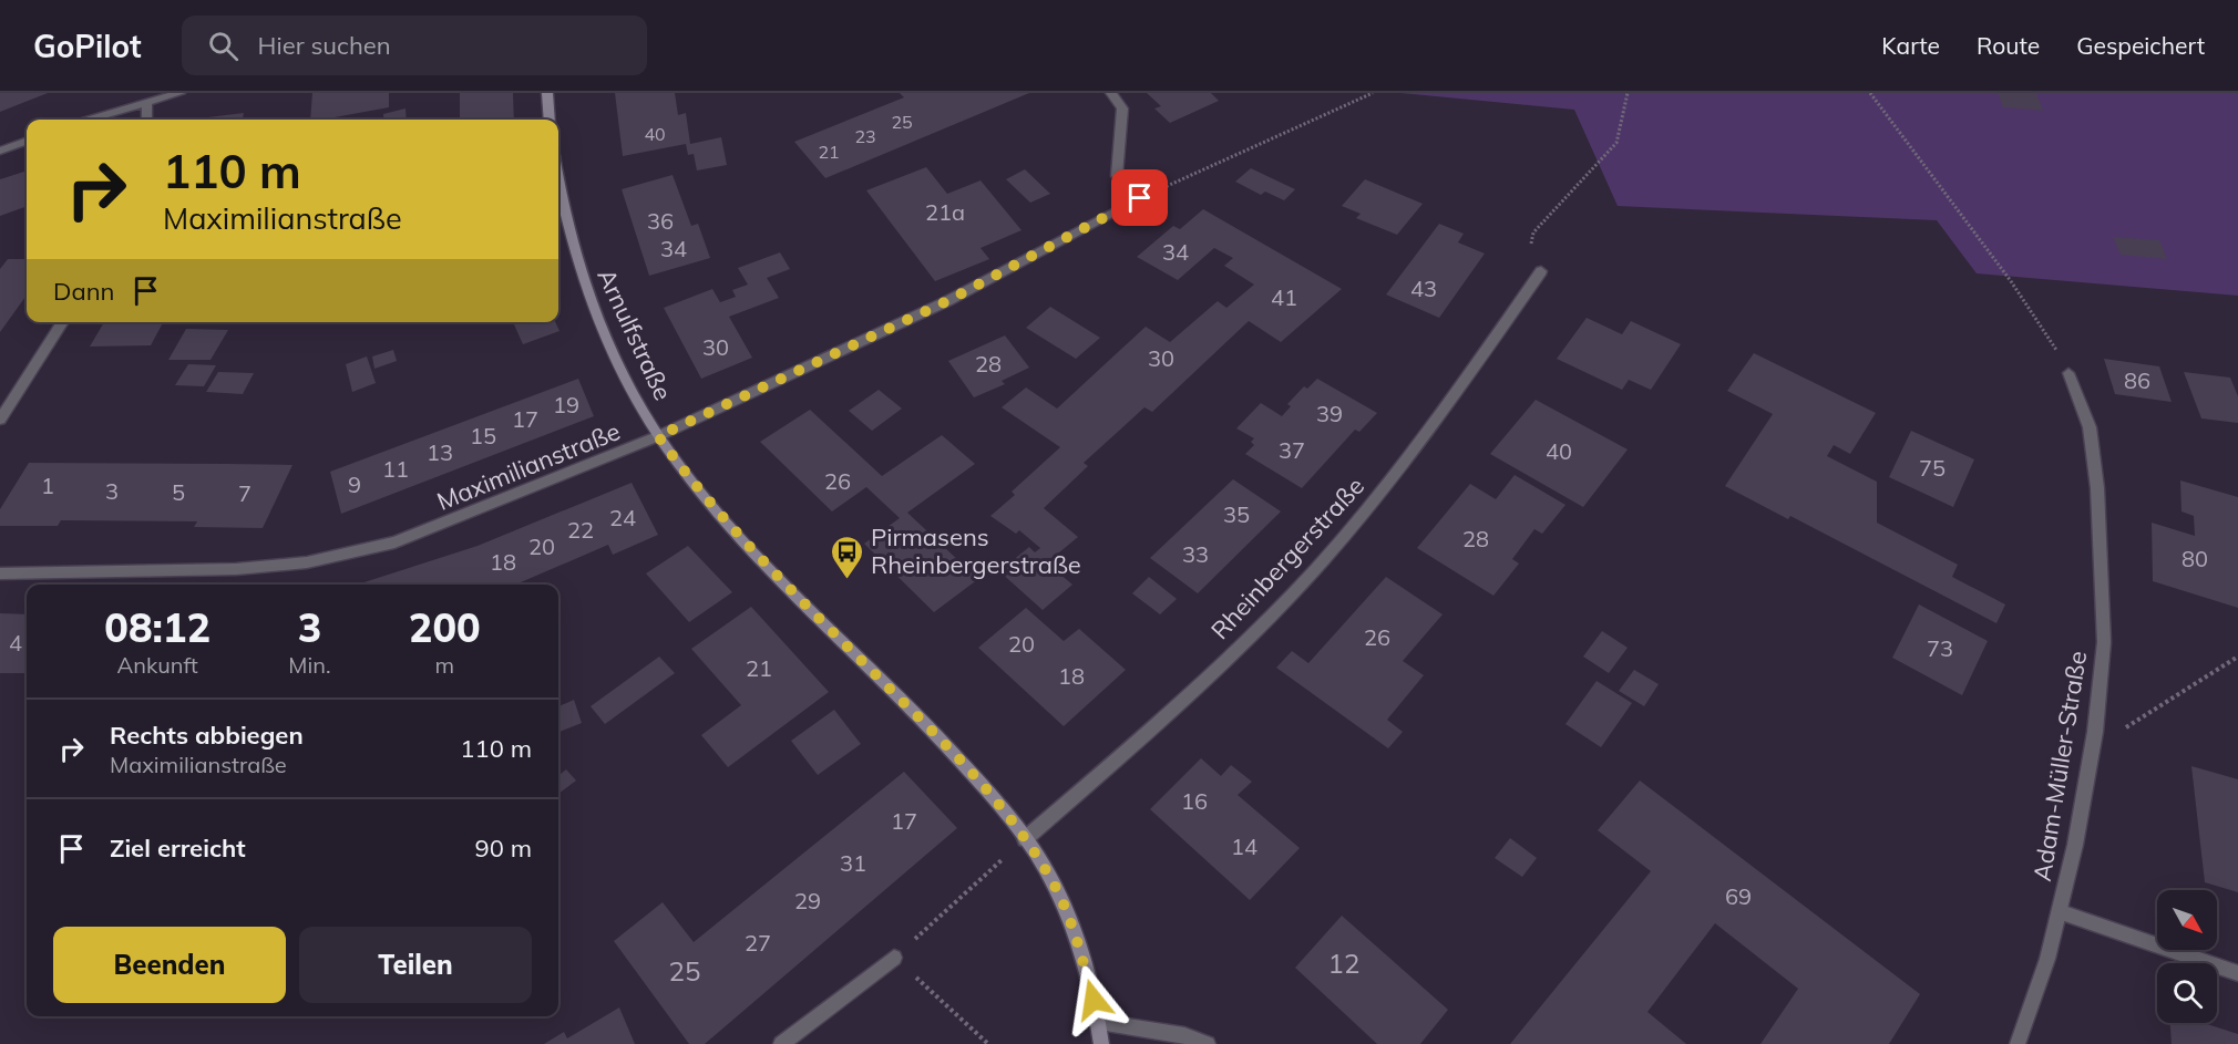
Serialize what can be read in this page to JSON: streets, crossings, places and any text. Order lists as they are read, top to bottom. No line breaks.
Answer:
{"streets":{"street":["Arnulfstraße","Maximilianstraße","Rheinbergerstraße","Adam-Müller-Straße"]},"crossings":[["Arnulfstraße","Maximilianstraße"],["Arnulfstraße","Rheinbergerstraße"]],"places":{"bus stop":["Pirmasens Rheinbergerstraße"]},"house_numbers":["25","40","23","21","21a","36","34","34","43","41","30","30","28","86","19","39","17","15","37","40","13","75","11","26","9","1","3","5","7","35","24","22","28","20","33","80","18","26","4","20","73","21","18","16","17","14","31","69","29","27","12","25"],"north":"bottom right","page":{"header":"GoPilot","search":"Hier suchen","nav":["Karte","Route","Gespeichert"],"turn":["110 m","Maximilianstraße"],"then":"Dann","eta":["08:12","Ankunft","3","Min.","200","m"],"list":[{"name":"Rechts abbiegen","note":"Maximilianstraße","value":"110 m"},{"name":"Ziel erreicht","value":"90 m"}],"buttons":["Beenden","Teilen"]}}
